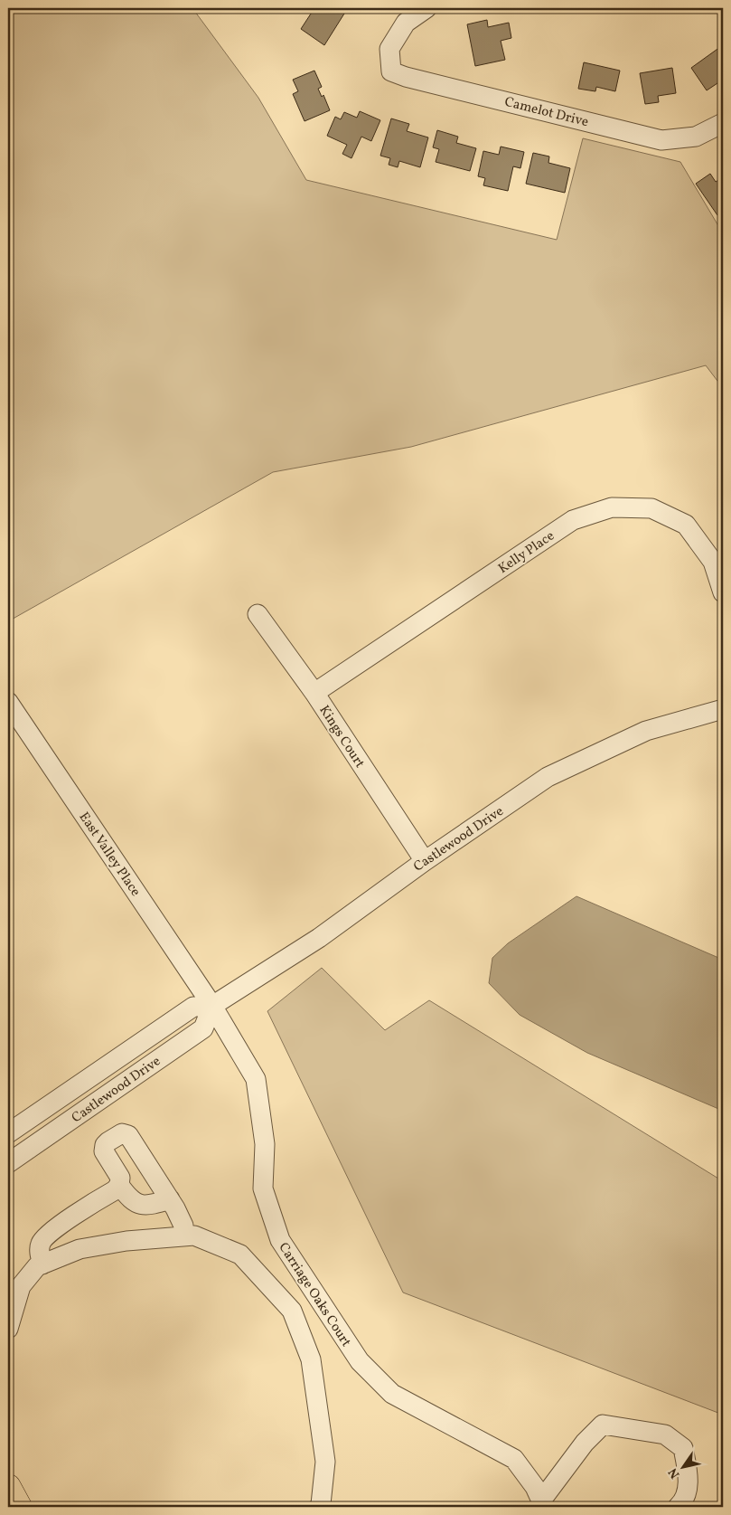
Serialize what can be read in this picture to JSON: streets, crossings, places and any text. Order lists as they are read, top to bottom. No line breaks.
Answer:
{"streets":{"street":["Camelot Drive","Kelly Place","Kings Court","Castlewood Drive","East Valley Place","Carriage Oaks Court"]},"crossings":[["Kelly Place","Kings Court"],["Kings Court","Castlewood Drive"],["Castlewood Drive","East Valley Place"],["Castlewood Drive","Carriage Oaks Court"],["East Valley Place","Carriage Oaks Court"]],"north":"bottom left"}
